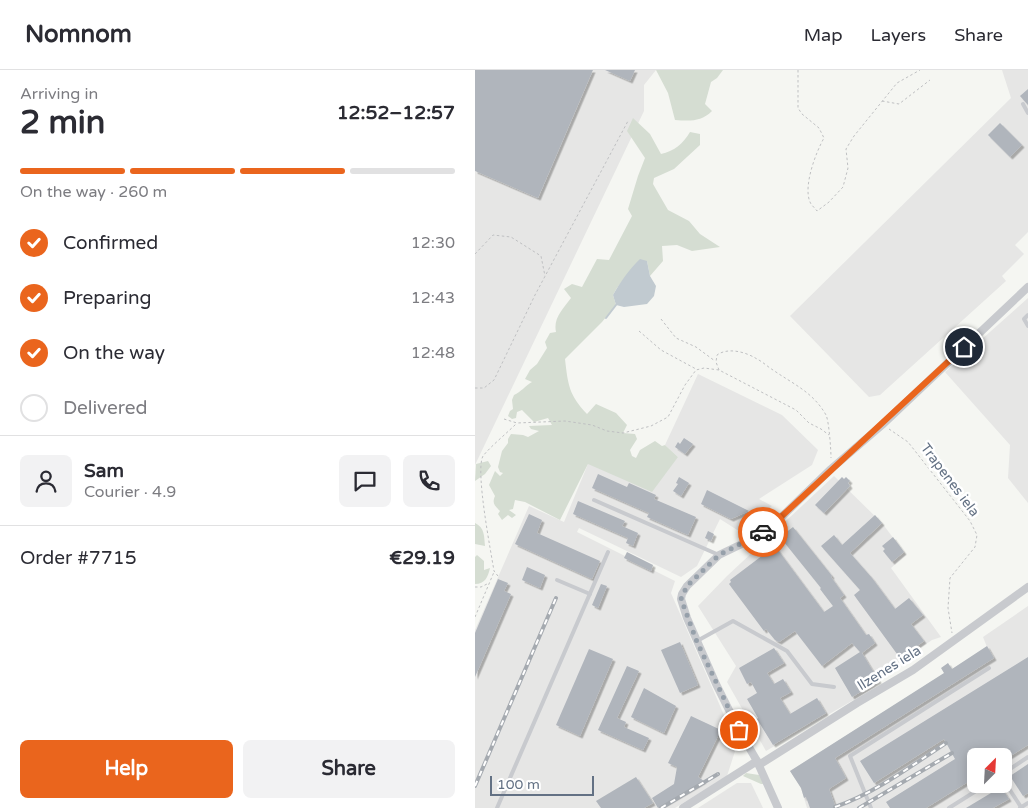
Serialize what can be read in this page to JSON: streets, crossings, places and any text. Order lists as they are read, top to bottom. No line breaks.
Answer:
{"streets":{"street":["Ilzenes iela"],"path":["Trapenes iela"]},"crossings":[["Trapenes iela","Ilzenes iela"]],"scale_bar":"100 m","north":"top right","page":{"header":"Nomnom","nav":["Map","Layers","Share"],"heading":["2 min","Arriving in","12:52–12:57"],"panel":["Sam","Courier · 4.9","Order #7715","€29.19"],"bar":"On the way · 260 m","list":[["Confirmed","12:30"],["Preparing","12:43"],["On the way","12:48"],"Delivered"],"buttons":["Help","Share"],"scale":"100 m"}}
